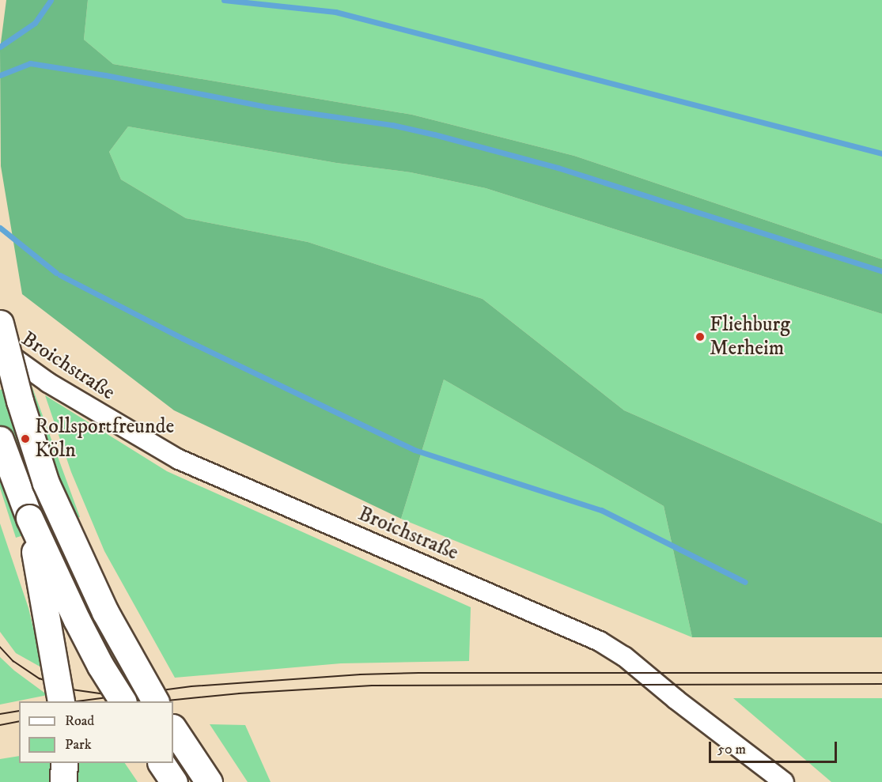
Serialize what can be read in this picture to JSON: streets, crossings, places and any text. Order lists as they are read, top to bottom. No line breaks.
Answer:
{"streets":{"street":["Broichstraße"]},"places":["Fliehburg Merheim","Rollsportfreunde Köln"],"legend":["Road","Park"],"scale_bar":"50 m"}
